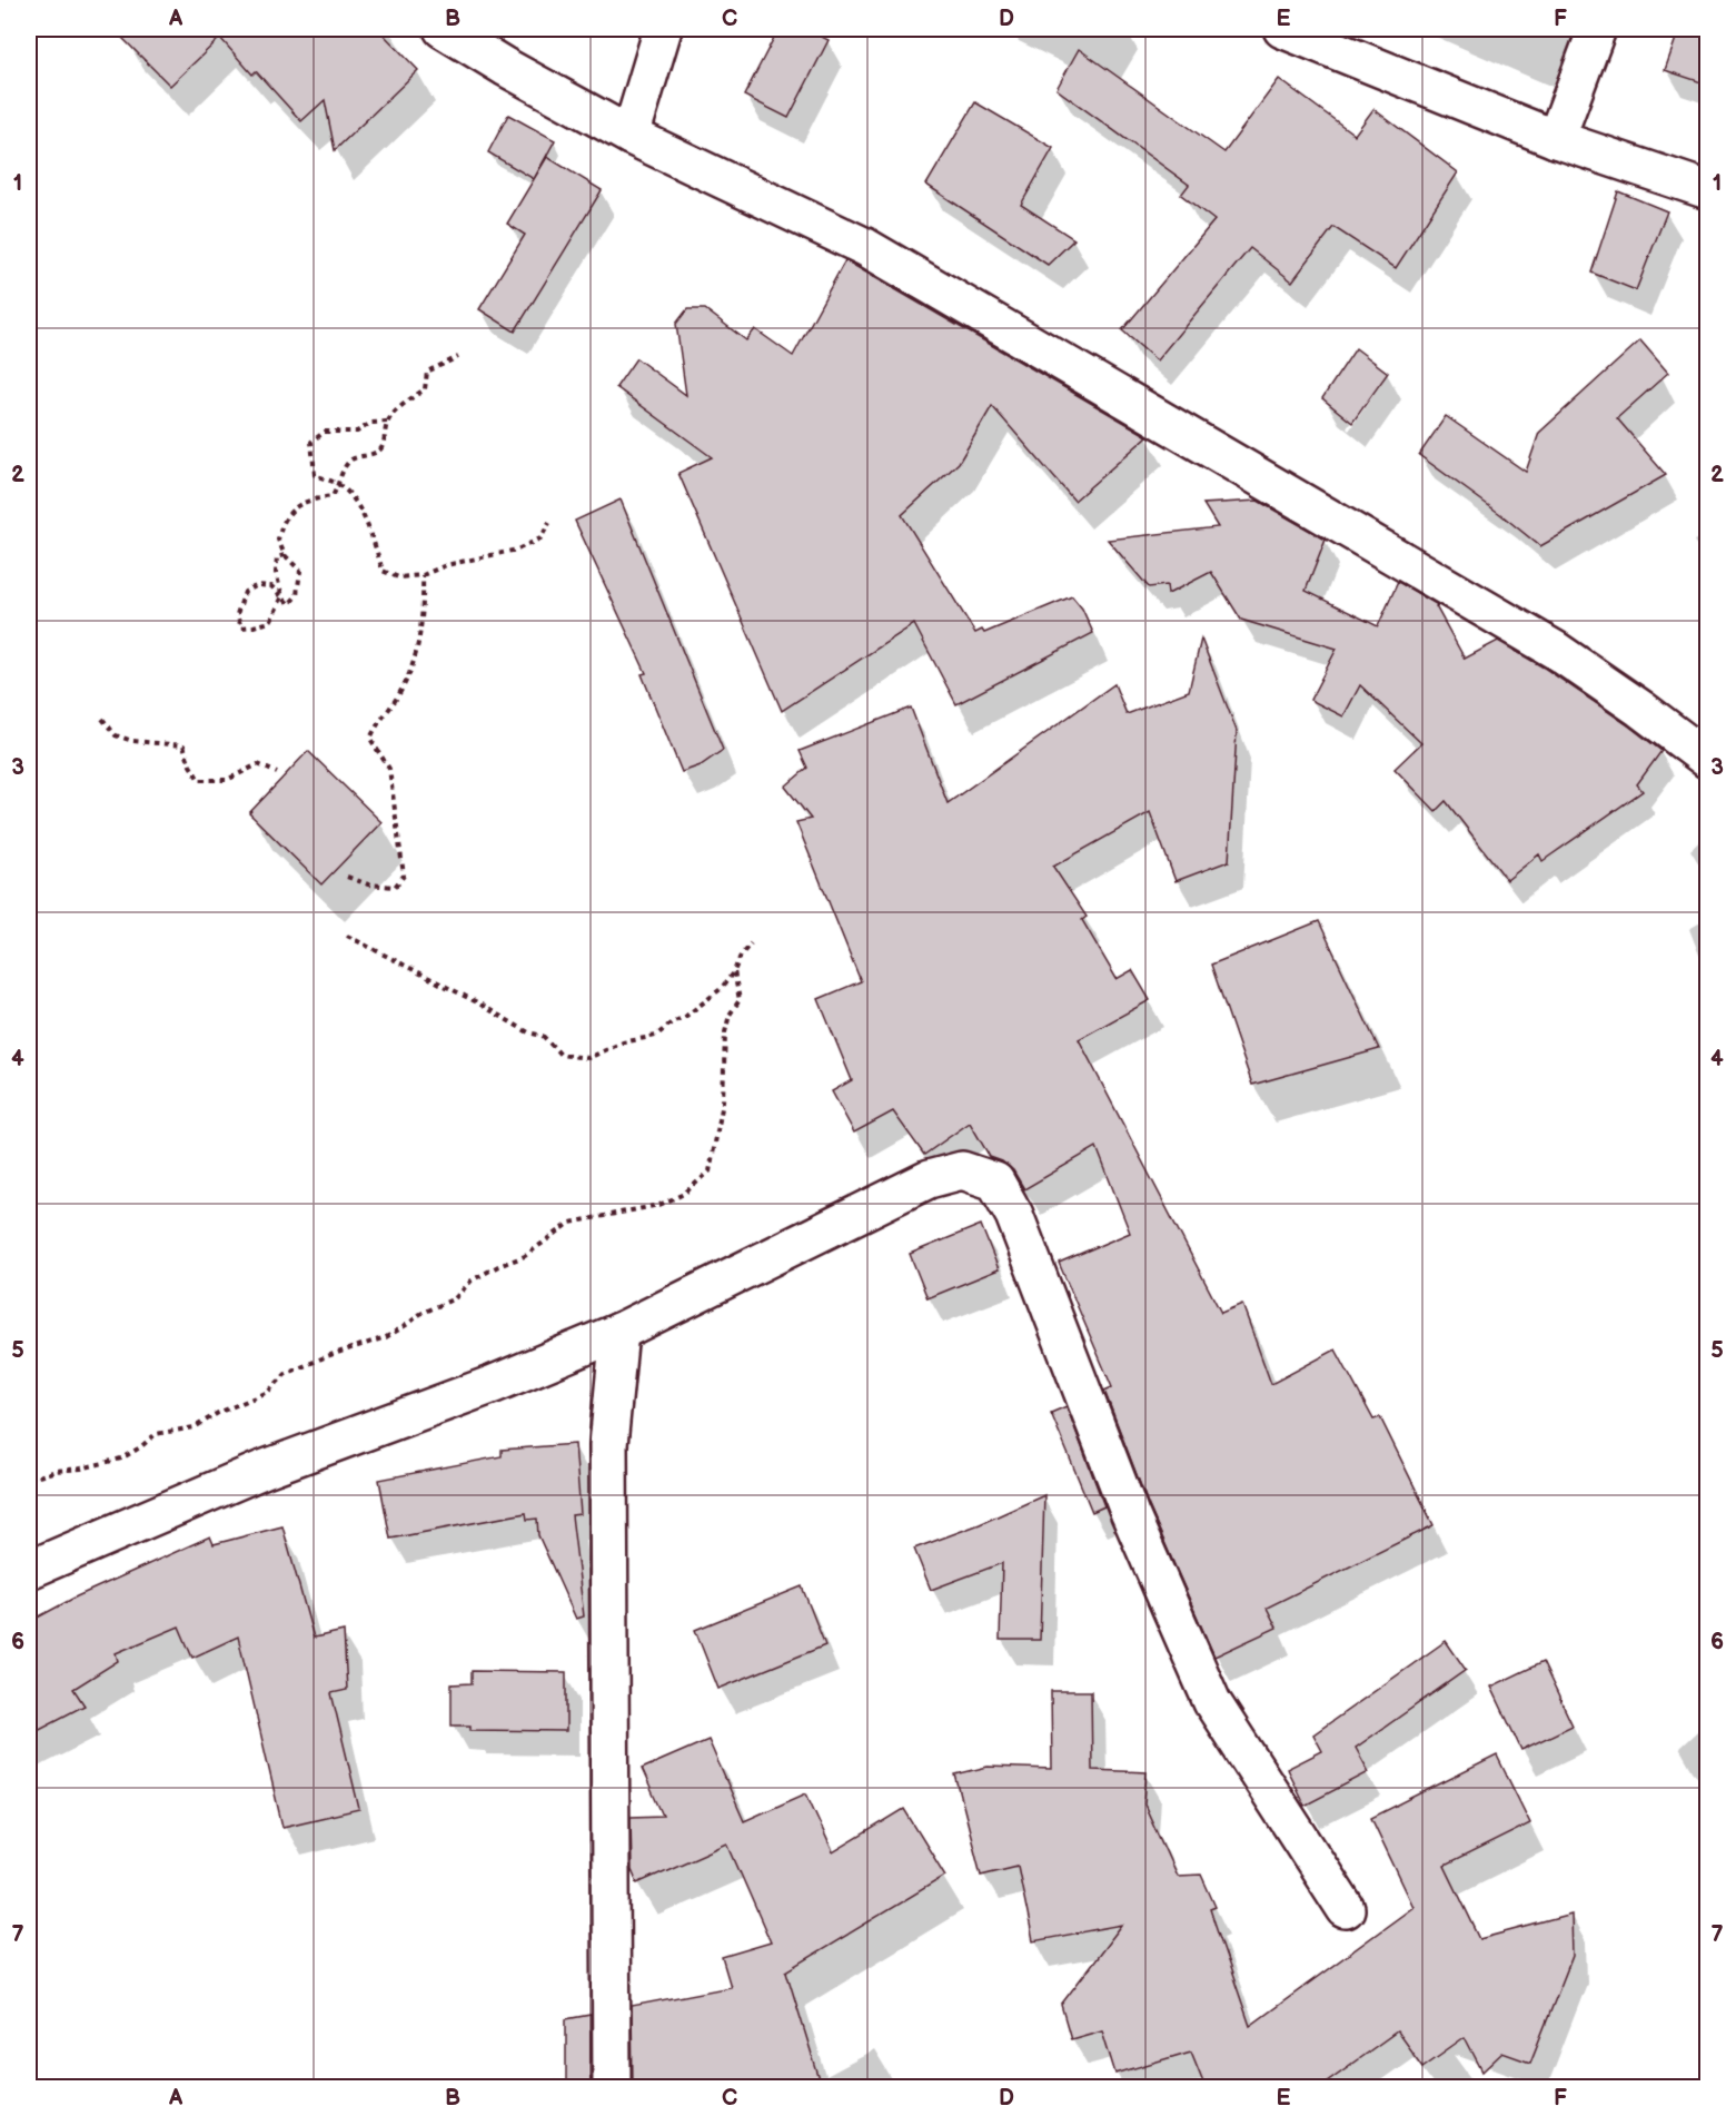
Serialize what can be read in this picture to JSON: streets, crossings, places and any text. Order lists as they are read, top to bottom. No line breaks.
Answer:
{"grid":{"columns":["A","B","C","D","E","F"],"rows":["1","2","3","4","5","6","7"]}}
